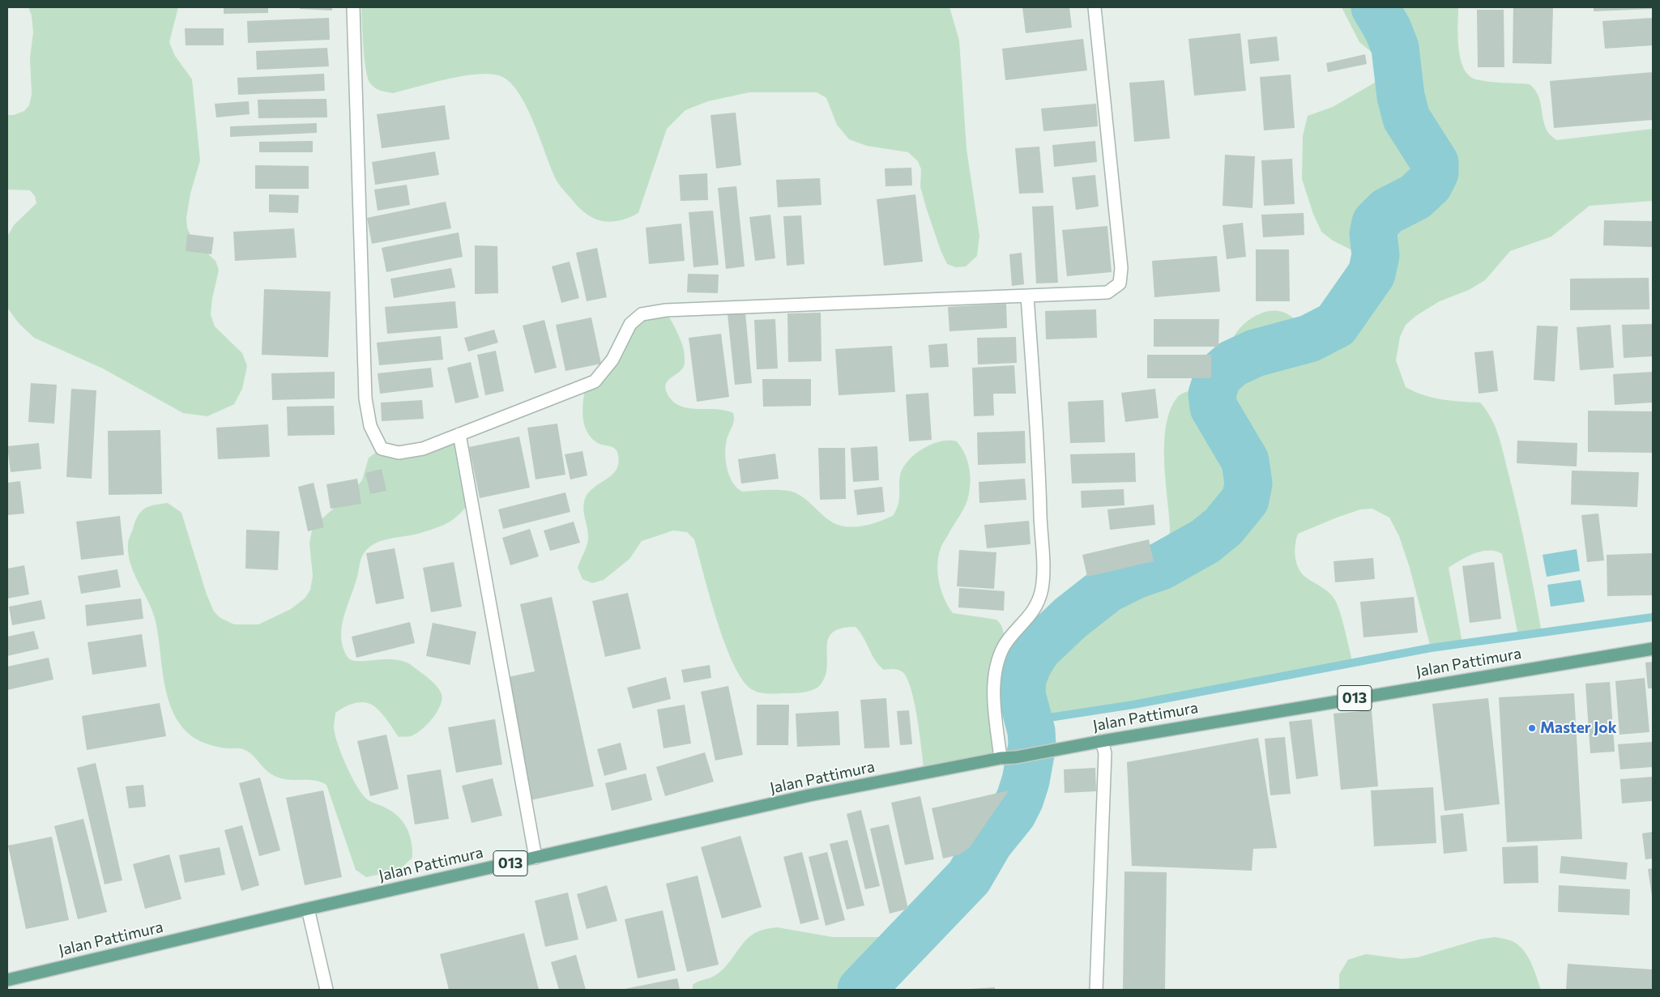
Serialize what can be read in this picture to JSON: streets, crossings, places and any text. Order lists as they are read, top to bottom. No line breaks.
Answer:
{"streets":{"main road":["Jalan Pattimura","013"]},"places":["Master Jok"]}
